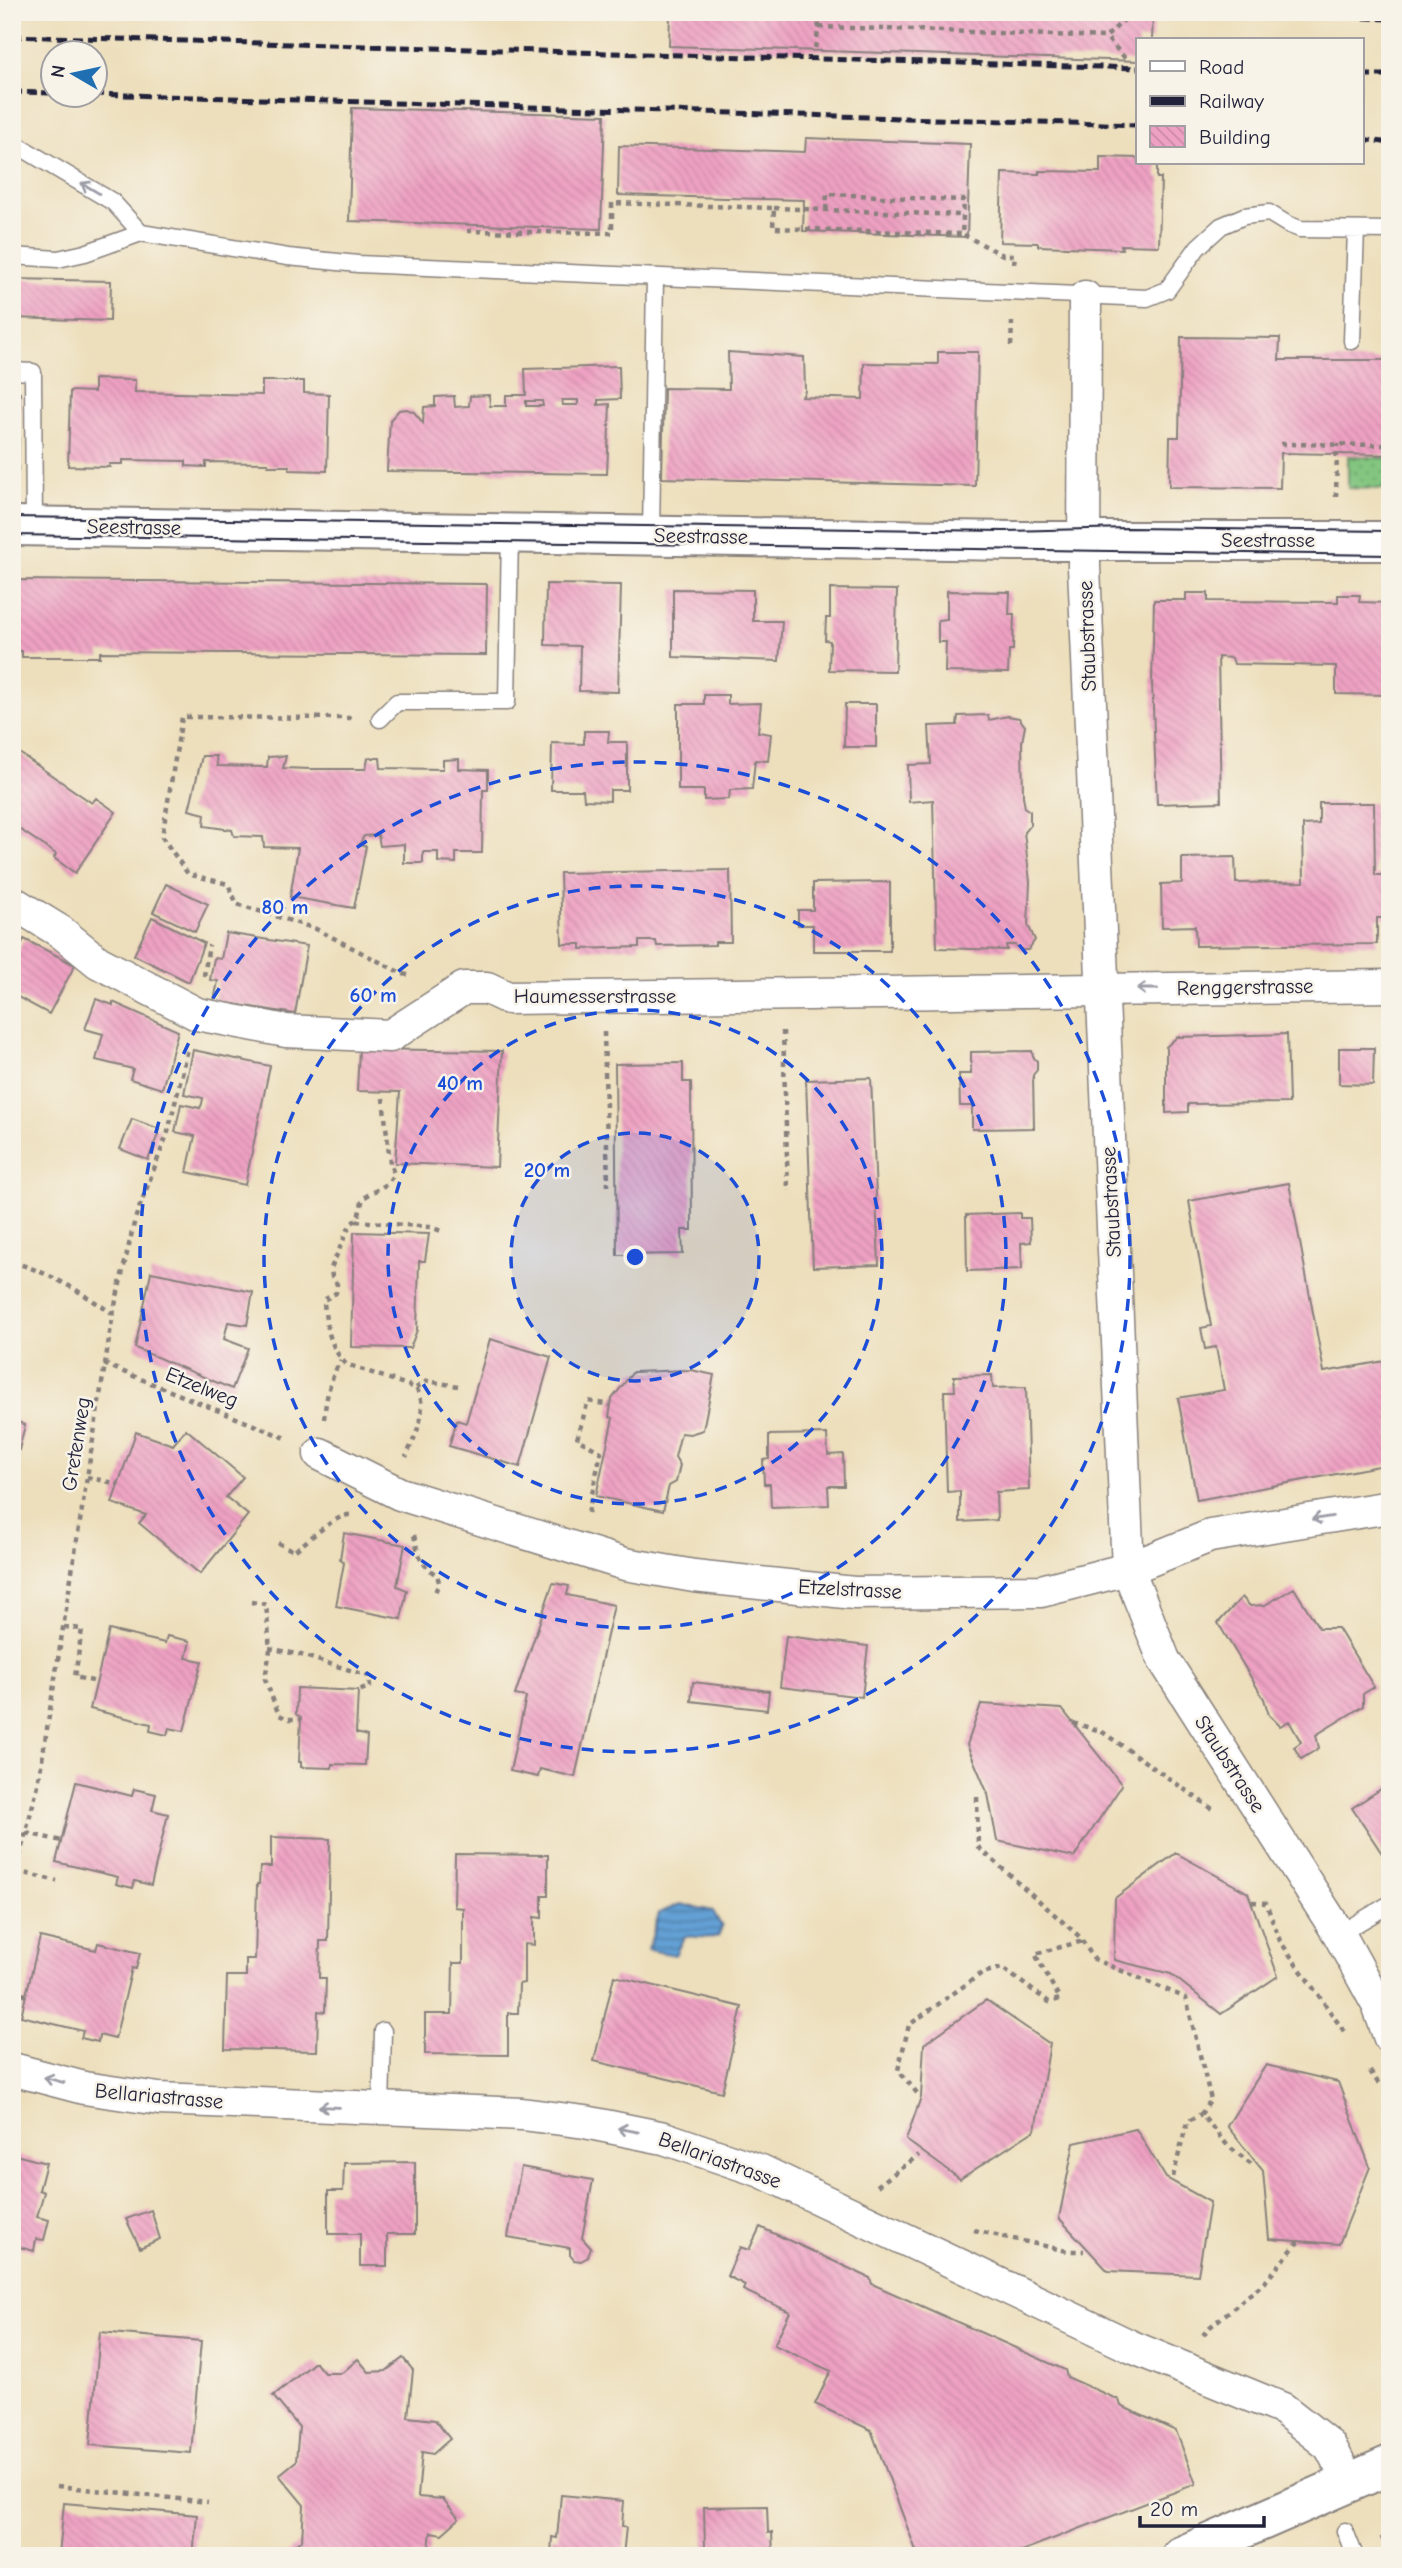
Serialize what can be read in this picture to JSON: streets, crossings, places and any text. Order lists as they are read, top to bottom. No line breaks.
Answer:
{"streets":{"street":["Seestrasse","Staubstrasse","Renggerstrasse","Haumesserstrasse","Etzelstrasse","Bellariastrasse"],"path":["Etzelweg","Gretenweg"]},"crossings":[["Seestrasse","Staubstrasse"],["Staubstrasse","Renggerstrasse"],["Staubstrasse","Haumesserstrasse"],["Staubstrasse","Etzelstrasse"],["Renggerstrasse","Haumesserstrasse"],["Etzelweg","Gretenweg"]],"one_way":["Renggerstrasse","Bellariastrasse"],"legend":["Road","Railway","Building"],"scale_bar":"20 m","north":"left","rings":["80 m","60 m","40 m","20 m"]}
